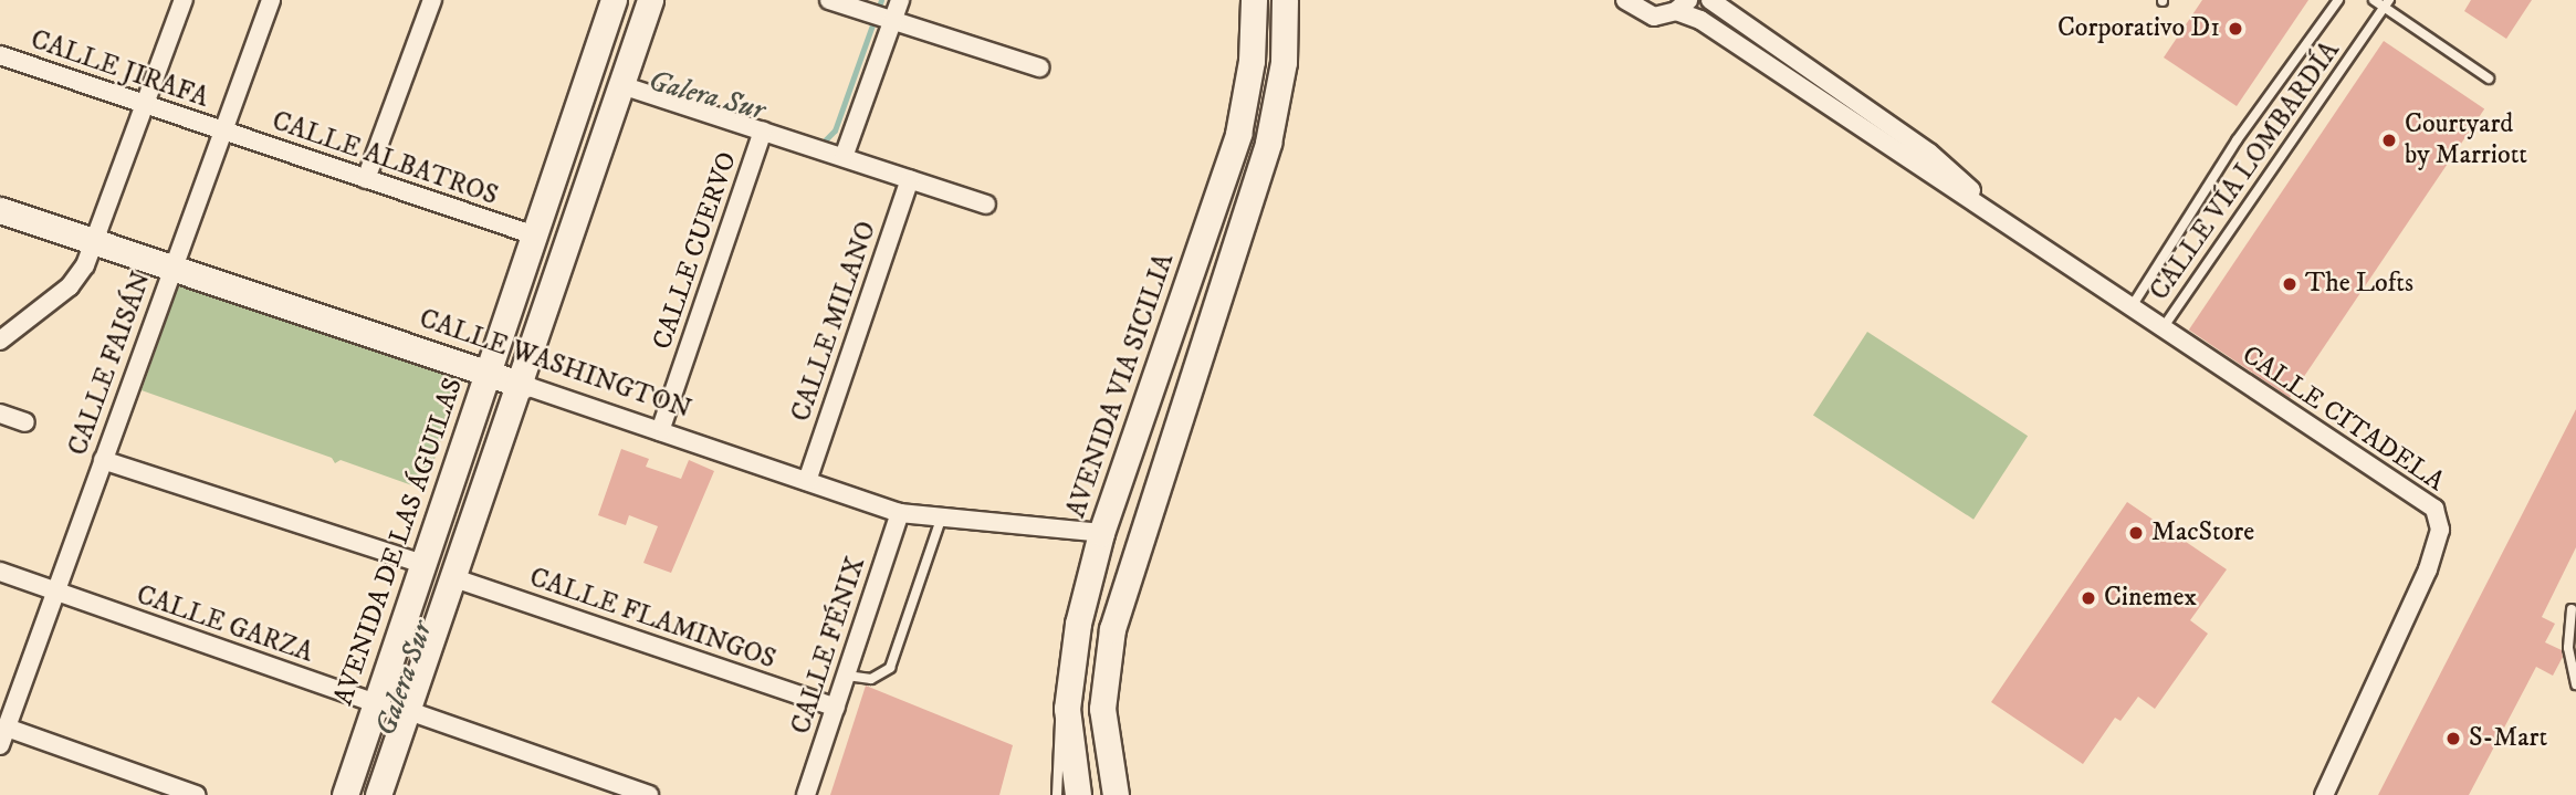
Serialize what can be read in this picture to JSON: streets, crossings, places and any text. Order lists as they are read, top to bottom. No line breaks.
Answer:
{"streets":{"street":["CALLE JIRAFA","CALLE ALBATROS","CALLE CUERVO","CALLE MILANO","CALLE FAISÁN","CALLE WASHINGTON","AVENIDA VIA SICILIA","CALLE CITADELA","AVENIDA DE LAS ÁGUILAS","CALLE FLAMINGOS","CALLE GARZA","CALLE FÉNIX"],"lane":["CALLE VÍA LOMBARDÍA"]},"crossings":[["CALLE JIRAFA","CALLE ALBATROS"],["CALLE JIRAFA","CALLE FAISÁN"],["CALLE ALBATROS","CALLE FAISÁN"],["CALLE ALBATROS","AVENIDA DE LAS ÁGUILAS"],["CALLE VÍA LOMBARDÍA","CALLE CITADELA"],["CALLE CUERVO","CALLE WASHINGTON"],["CALLE MILANO","CALLE WASHINGTON"],["CALLE FAISÁN","CALLE WASHINGTON"],["CALLE FAISÁN","CALLE GARZA"],["CALLE WASHINGTON","AVENIDA VIA SICILIA"],["CALLE WASHINGTON","AVENIDA DE LAS ÁGUILAS"],["CALLE WASHINGTON","CALLE FÉNIX"],["AVENIDA DE LAS ÁGUILAS","CALLE GARZA"],["CALLE FLAMINGOS","CALLE FÉNIX"]],"water":["Galera Sur"],"places":["Corporativo D1","Courtyard by Marriott","The Lofts","MacStore","Cinemex","S-Mart"]}
